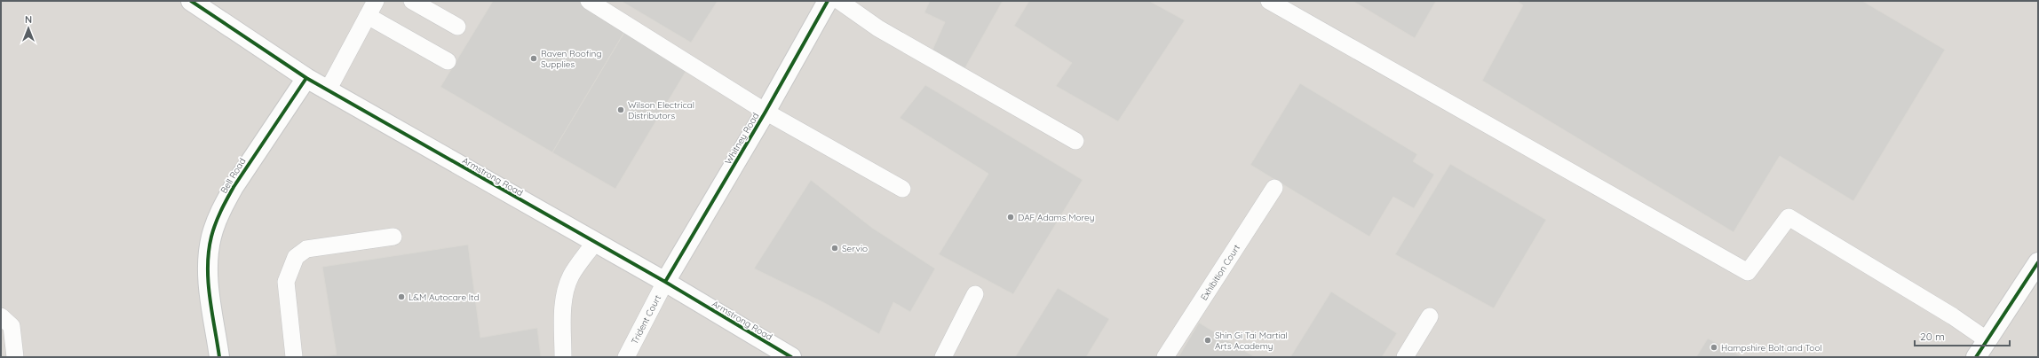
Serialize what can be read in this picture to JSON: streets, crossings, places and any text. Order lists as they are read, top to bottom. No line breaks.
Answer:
{"streets":{"street":["Whitney Road","Bell Road","Armstrong Road"],"lane":["Exhibition Court","Trident Court"]},"crossings":[["Whitney Road","Armstrong Road"],["Whitney Road","Trident Court"],["Bell Road","Armstrong Road"],["Armstrong Road","Trident Court"]],"places":["Raven Roofing Supplies","Wilson Electrical Distributors","DAF Adams Morey","Servio","L&M Autocare ltd","Shin Gi Tai Martial Arts Academy","Hampshire Bolt and Tool"],"scale_bar":"20 m","north":"top"}
